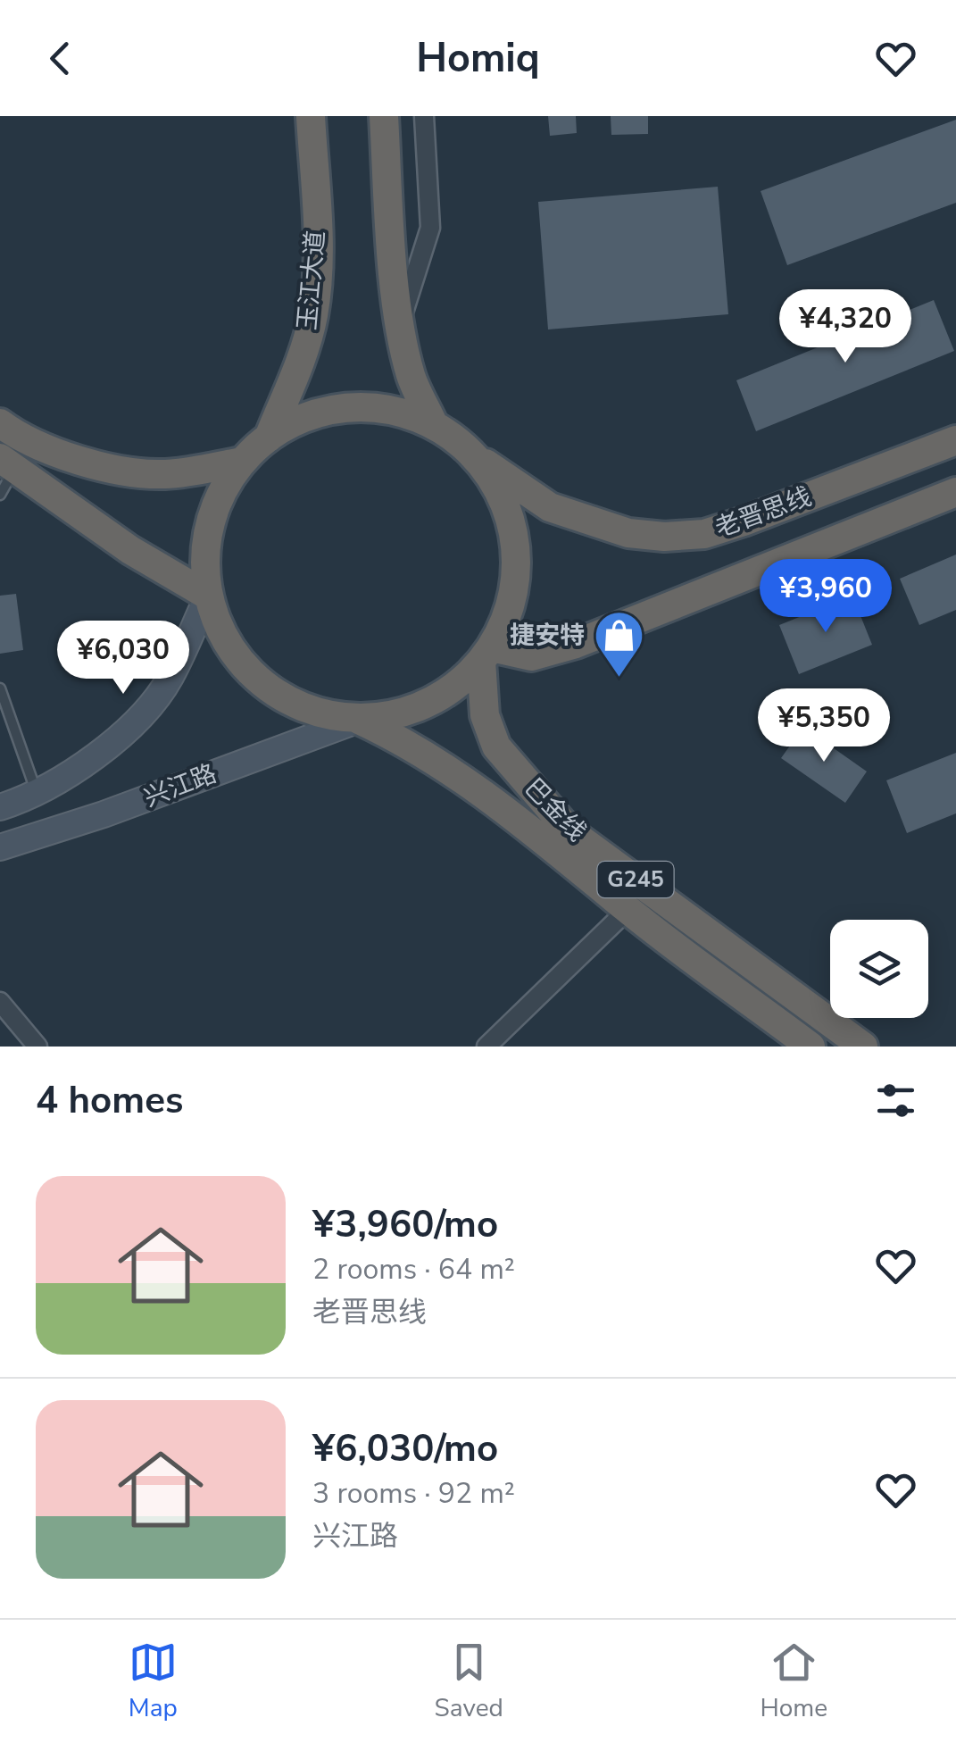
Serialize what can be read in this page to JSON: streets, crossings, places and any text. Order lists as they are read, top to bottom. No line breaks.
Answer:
{"streets":{"highway":["玉江大道","老晋思线","巴金线","G245"],"main road":["兴江路"]},"crossings":[["玉江大道","老晋思线"],["玉江大道","兴江路"],["玉江大道","巴金线"],["老晋思线","兴江路"],["老晋思线","巴金线"],["兴江路","巴金线"]],"places":{"shop":["捷安特"]},"page":{"header":"Homiq","price":["¥4,320","¥3,960","¥6,030","¥5,350"],"heading":"4 homes","list":[{"name":"¥3,960/mo","note":"2 rooms · 64 m² · 老晋思线"},{"name":"¥6,030/mo","note":"3 rooms · 92 m² · 兴江路"}],"tabs":["Map","Saved","Home"]}}
